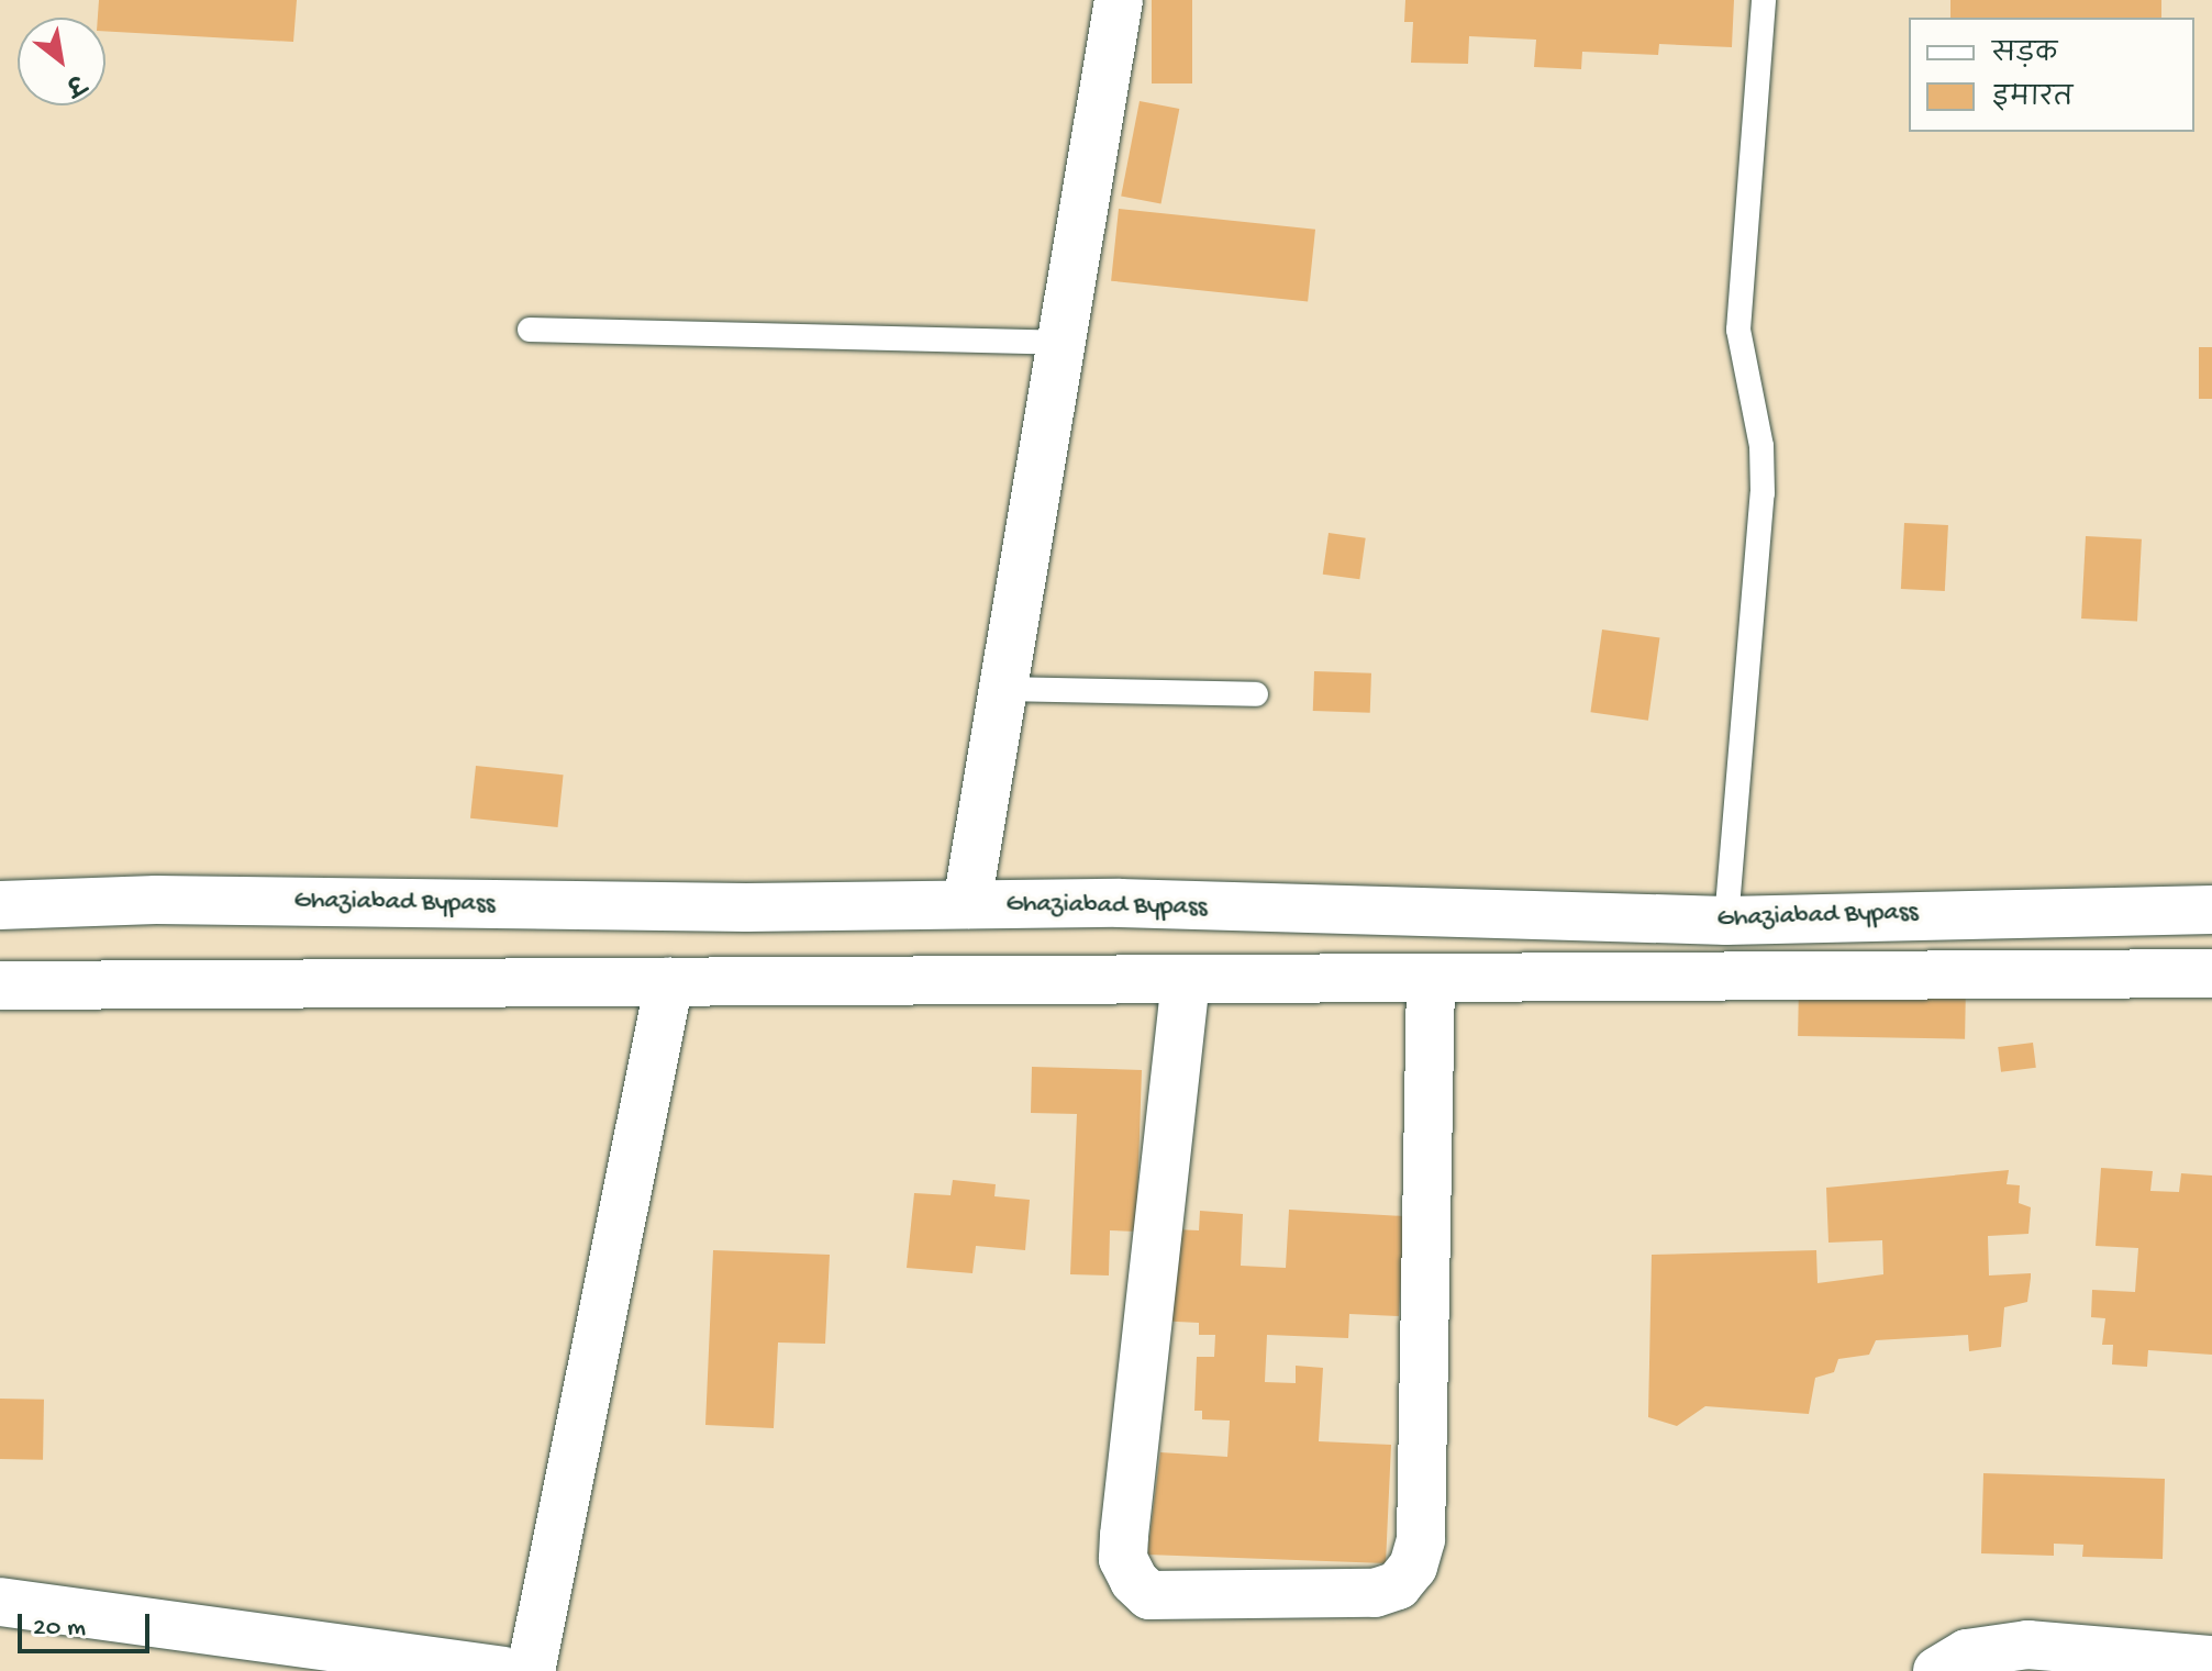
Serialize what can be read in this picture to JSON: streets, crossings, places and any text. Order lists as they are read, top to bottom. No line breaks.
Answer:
{"streets":{"main road":["Ghaziabad Bypass"]},"legend":["सड़क","इमारत"],"scale_bar":"20 m","north":"bottom right"}
